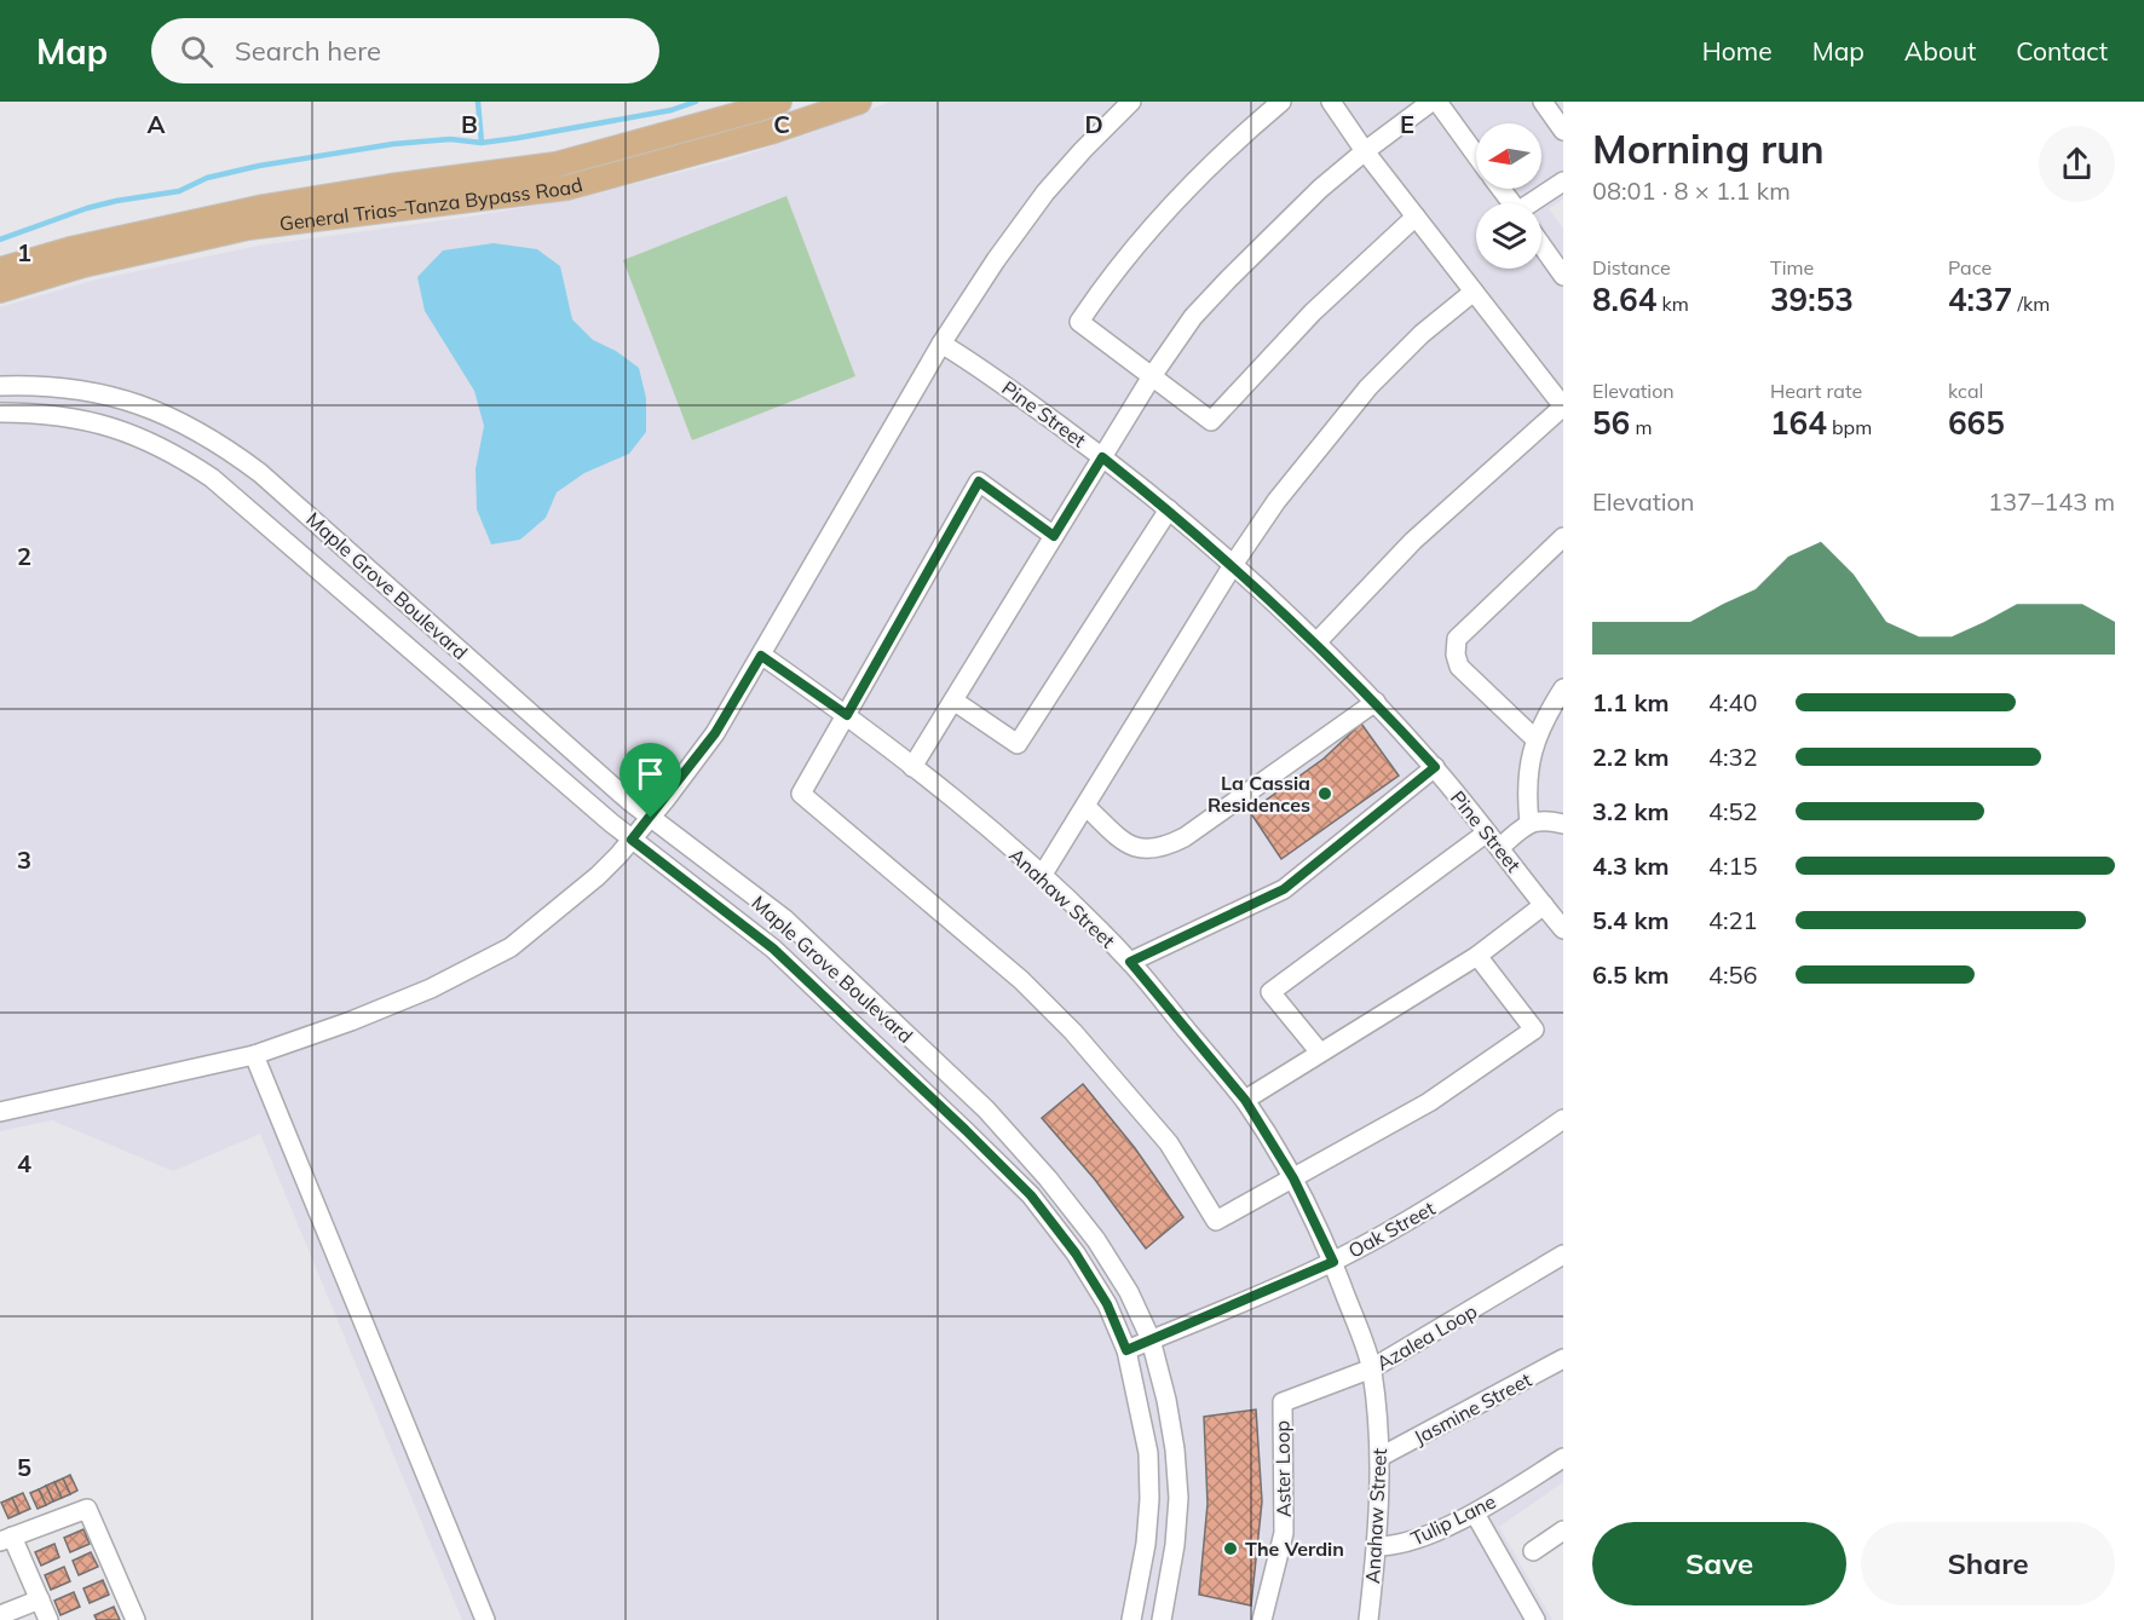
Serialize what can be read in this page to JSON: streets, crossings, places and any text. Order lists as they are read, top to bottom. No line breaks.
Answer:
{"streets":{"main road":["General Trias–Tanza Bypass Road"],"street":["Pine Street","Maple Grove Boulevard","Anahaw Street","Oak Street","Azalea Loop","Jasmine Street","Aster Loop","Tulip Lane"]},"crossings":[["Maple Grove Boulevard","Oak Street"],["Anahaw Street","Oak Street"],["Anahaw Street","Azalea Loop"],["Anahaw Street","Jasmine Street"],["Anahaw Street","Tulip Lane"],["Azalea Loop","Aster Loop"]],"places":["La Cassia Residences","The Verdin"],"north":"left","page":{"header":"Map","search":"Search here","nav":["Home","Map","About","Contact"],"heading":["Morning run","08:01 · 8 × 1.1 km"],"stats":[["Distance","8.64 km"],["Time","39:53"],["Pace","4:37 /km"],["Elevation","56 m"],["Heart rate","164 bpm"],["kcal","665"]],"chart":["Elevation","137–143 m"],"list":[{"name":"1.1 km","note":"4:40"},{"name":"2.2 km","note":"4:32"},{"name":"3.2 km","note":"4:52"},{"name":"4.3 km","note":"4:15"},{"name":"5.4 km","note":"4:21"},{"name":"6.5 km","note":"4:56"}],"buttons":["Save","Share"]},"grid":{"columns":["A","B","C","D","E"],"rows":["1","2","3","4","5"]}}
